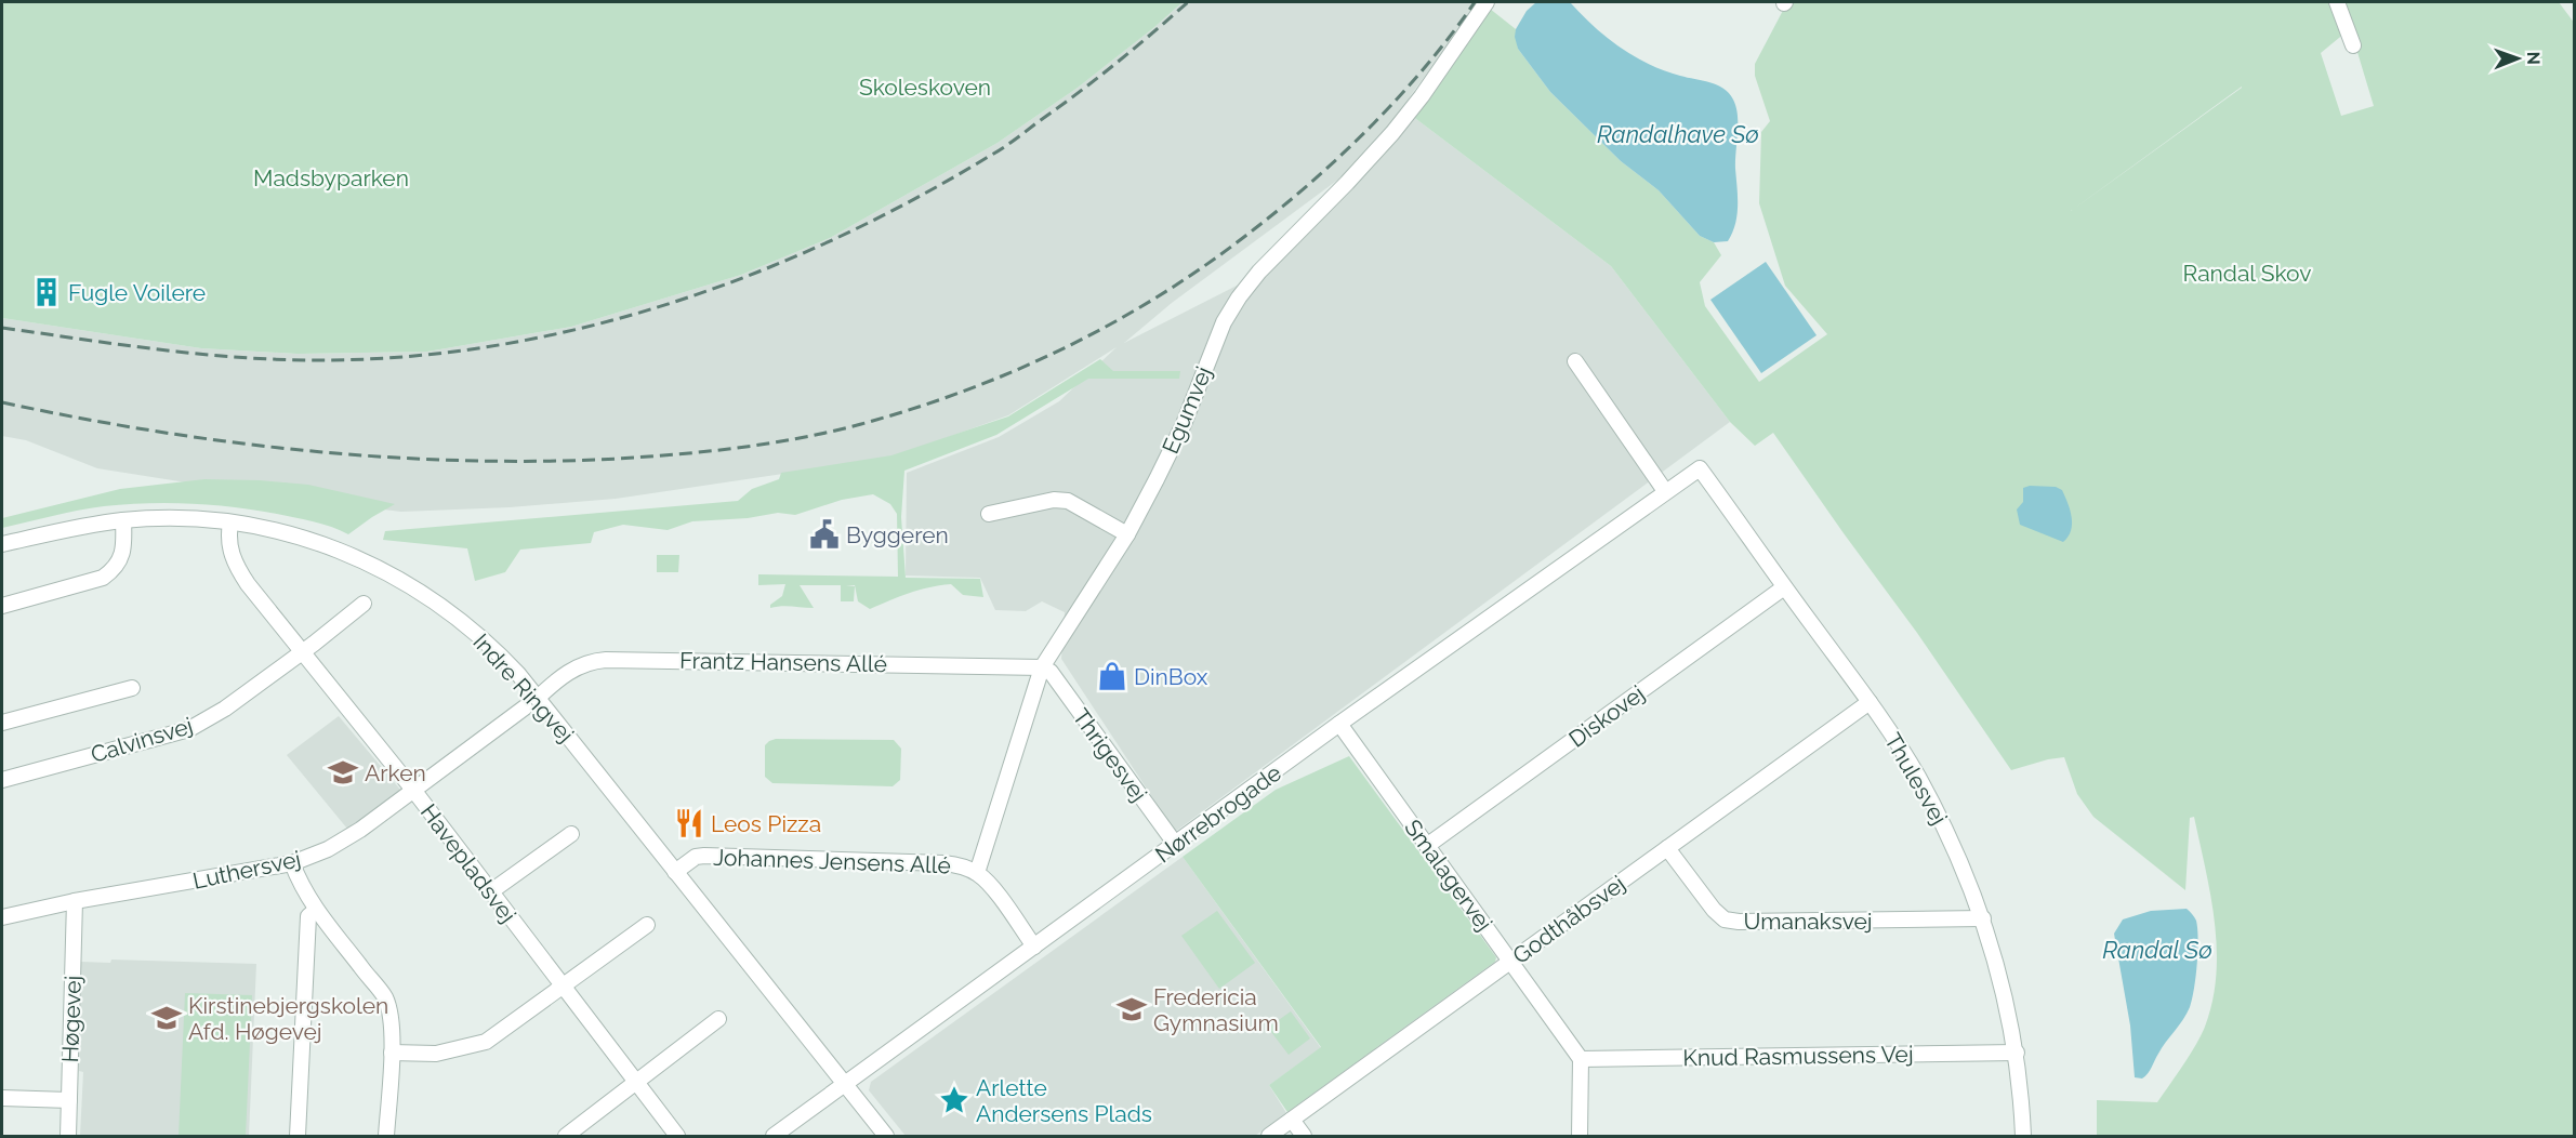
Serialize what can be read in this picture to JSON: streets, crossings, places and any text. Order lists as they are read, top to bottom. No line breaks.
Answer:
{"streets":{"street":["Egumvej","Frantz Hansens Allé","Indre Ringvej","Diskovej","Calvinsvej","Thrigesvej","Thulesvej","Nørrebrogade","Johannes Jensens Allé","Havepladsvej","Luthersvej","Smalagervej","Godthåbsvej","Umanaksvej","Høgevej","Knud Rasmussens Vej"]},"crossings":[["Egumvej","Frantz Hansens Allé"],["Egumvej","Thrigesvej"],["Egumvej","Johannes Jensens Allé"],["Frantz Hansens Allé","Indre Ringvej"],["Frantz Hansens Allé","Thrigesvej"],["Indre Ringvej","Nørrebrogade"],["Indre Ringvej","Johannes Jensens Allé"],["Indre Ringvej","Havepladsvej"],["Diskovej","Thulesvej"],["Diskovej","Smalagervej"],["Calvinsvej","Havepladsvej"],["Thrigesvej","Nørrebrogade"],["Thulesvej","Nørrebrogade"],["Thulesvej","Godthåbsvej"],["Thulesvej","Umanaksvej"],["Thulesvej","Knud Rasmussens Vej"],["Nørrebrogade","Johannes Jensens Allé"],["Nørrebrogade","Smalagervej"],["Havepladsvej","Luthersvej"],["Luthersvej","Høgevej"],["Smalagervej","Godthåbsvej"],["Smalagervej","Knud Rasmussens Vej"],["Godthåbsvej","Umanaksvej"]],"water":["Randalhave Sø","Randal Sø"],"parks":["Skoleskoven","Madsbyparken","Randal Skov"],"places":{"building":["Fugle Voilere"],"public building":["Byggeren"],"shop":["DinBox"],"school or university":["Arken","Fredericia Gymnasium","Kirstinebjergskolen Afd. Høgevej"],"restaurant":["Leos Pizza"],"place":["Arlette Andersens Plads"]},"north":"right"}
